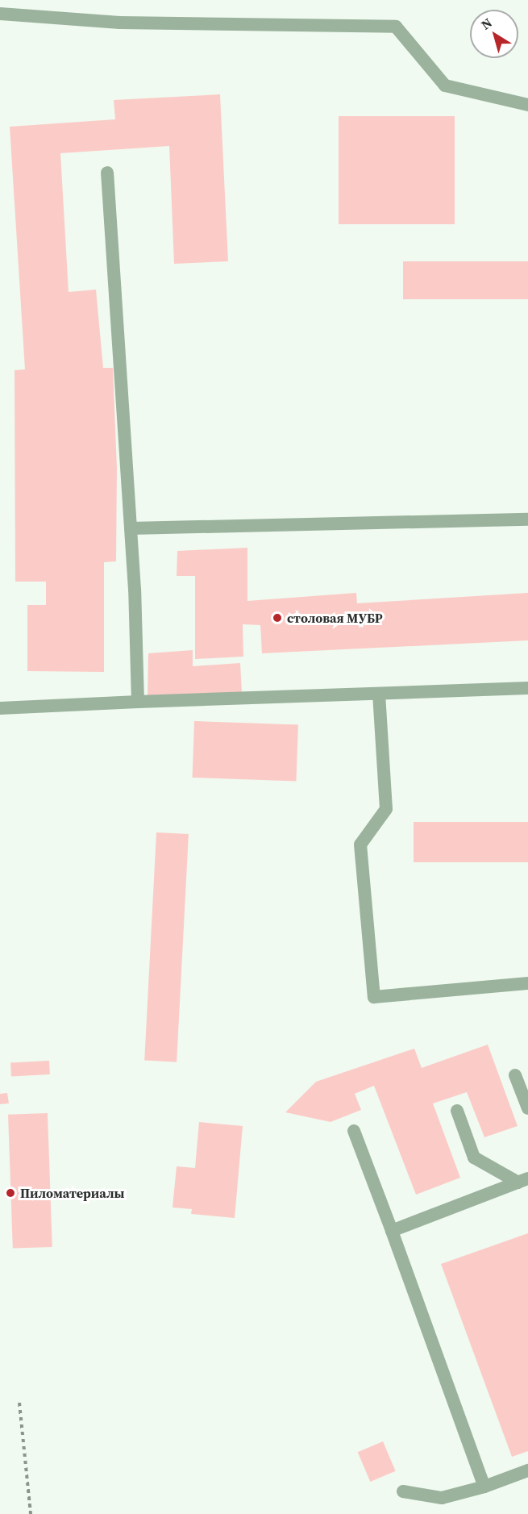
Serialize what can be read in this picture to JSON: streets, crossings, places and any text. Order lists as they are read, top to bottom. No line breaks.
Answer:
{"places":["столовая МУБР","Пиломатериалы"],"north":"top left"}
